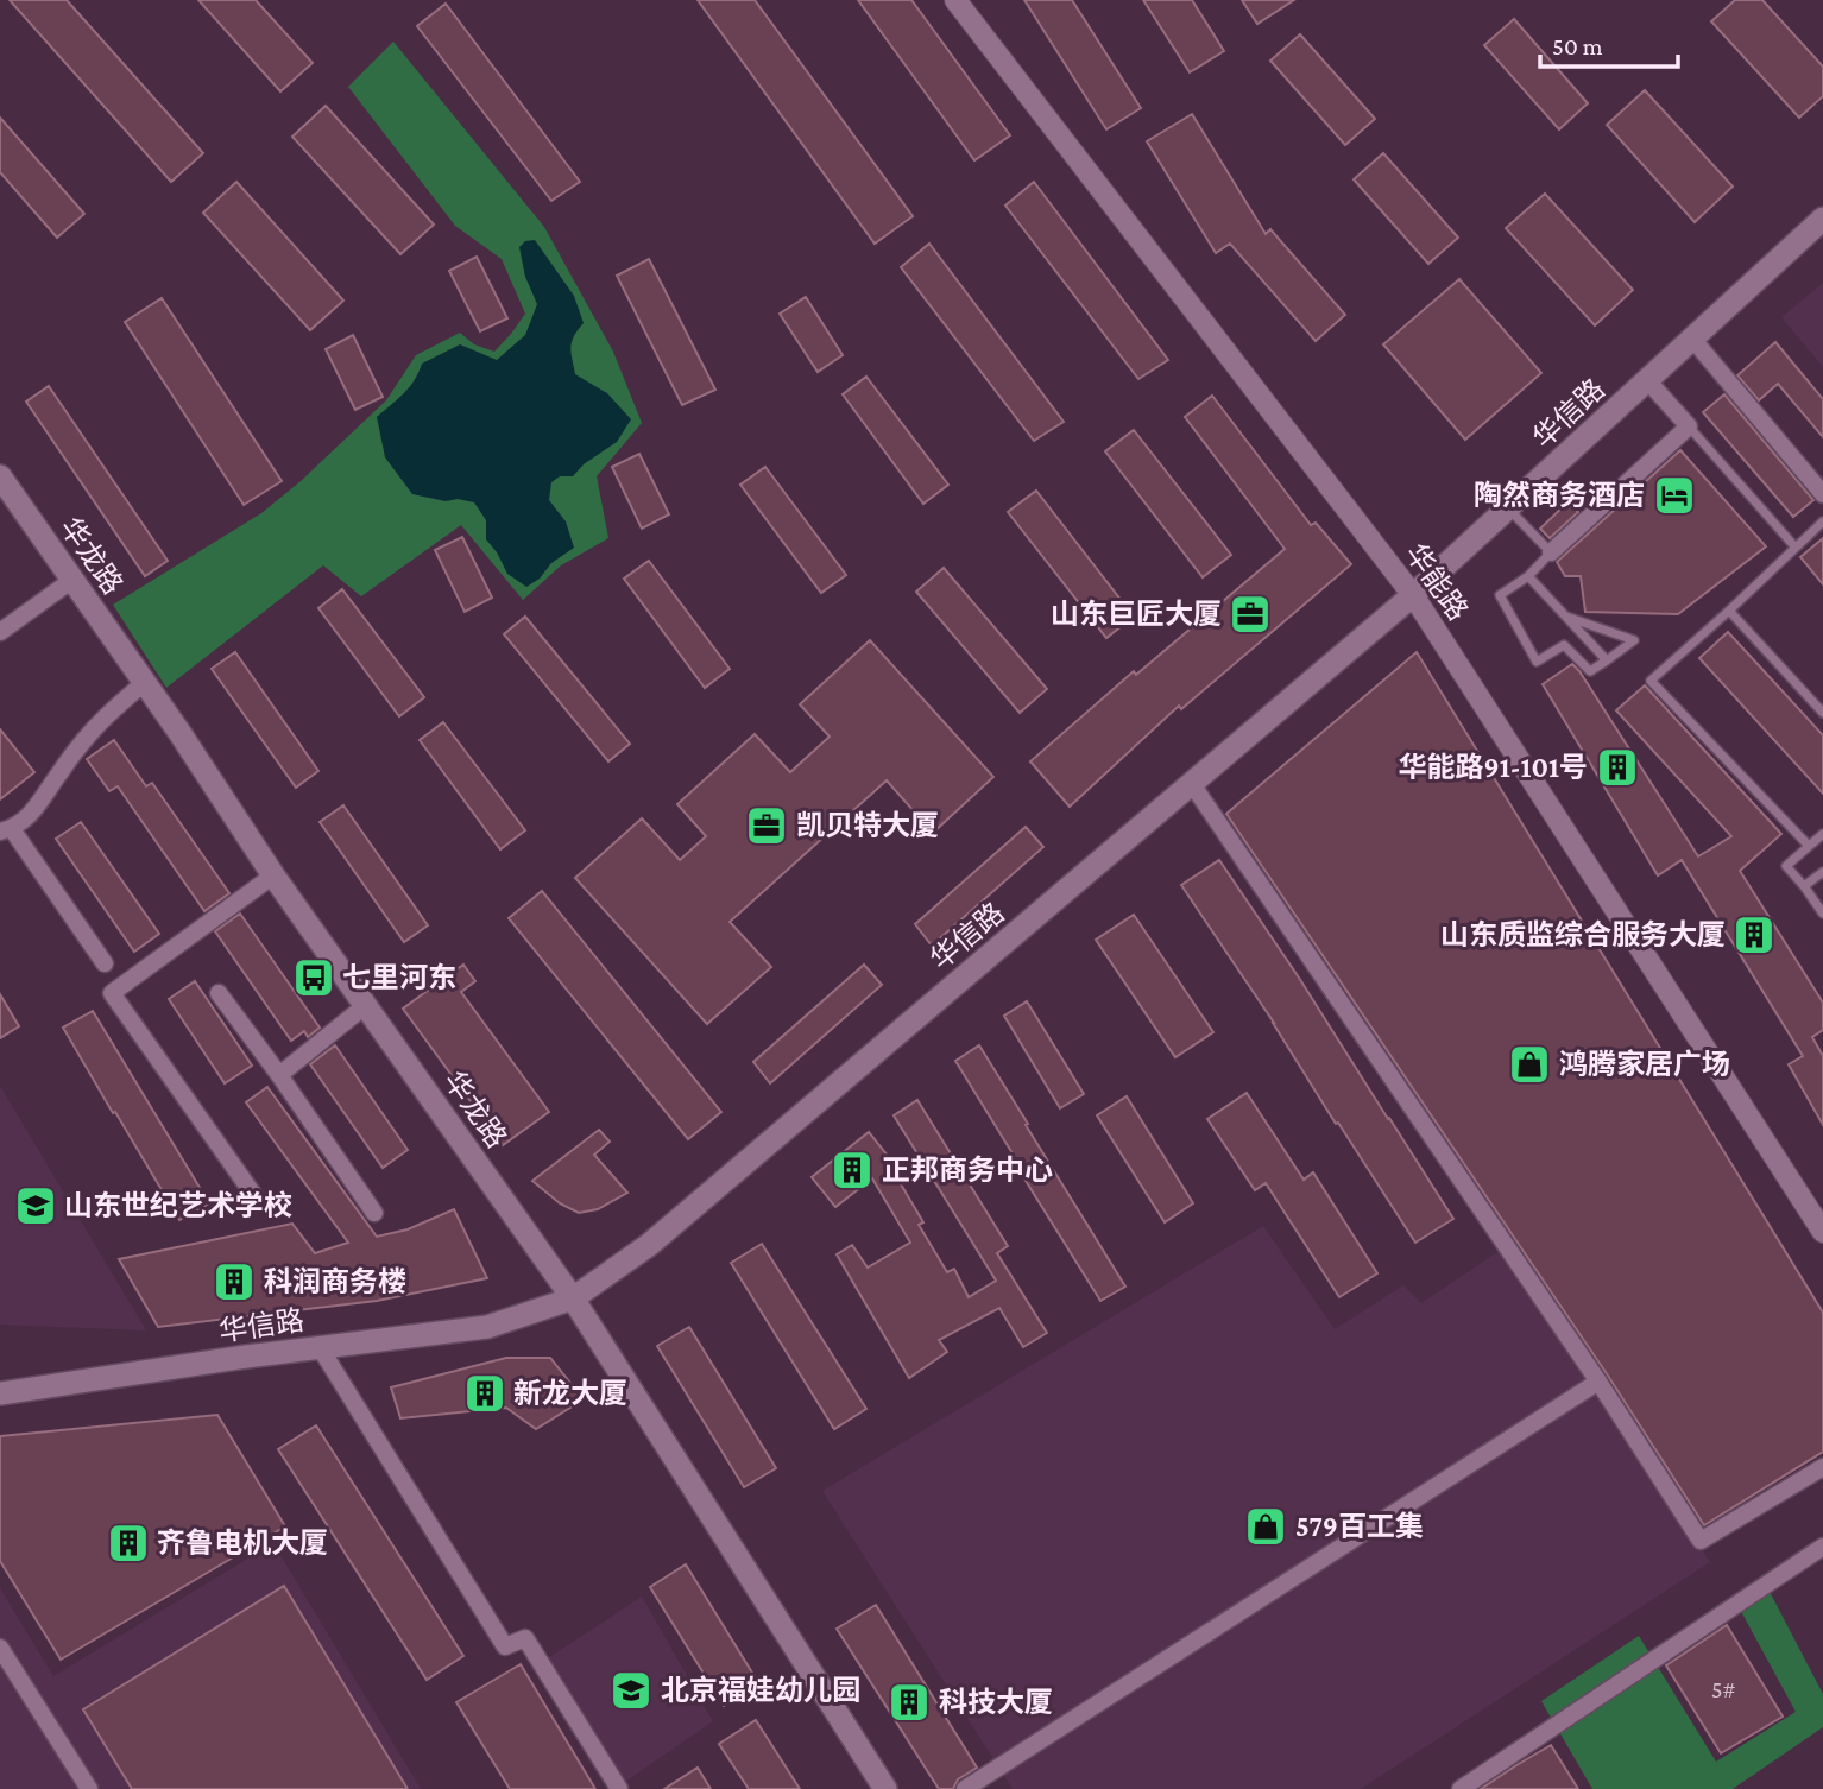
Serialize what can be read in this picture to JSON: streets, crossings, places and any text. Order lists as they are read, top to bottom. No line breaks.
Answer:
{"streets":{"main road":["华信路","华龙路"],"street":["华能路"]},"crossings":[["华信路","华龙路"],["华信路","华能路"]],"places":{"hotel":["陶然商务酒店"],"office":["山东巨匠大厦","凯贝特大厦"],"building":["华能路91-101号","山东质监综合服务大厦","正邦商务中心","科润商务楼","新龙大厦","齐鲁电机大厦","科技大厦"],"bus stop":["七里河东"],"shop":["鸿腾家居广场","579百工集"],"school or university":["山东世纪艺术学校","北京福娃幼儿园"]},"house_numbers":["5#"],"scale_bar":"50 m"}
